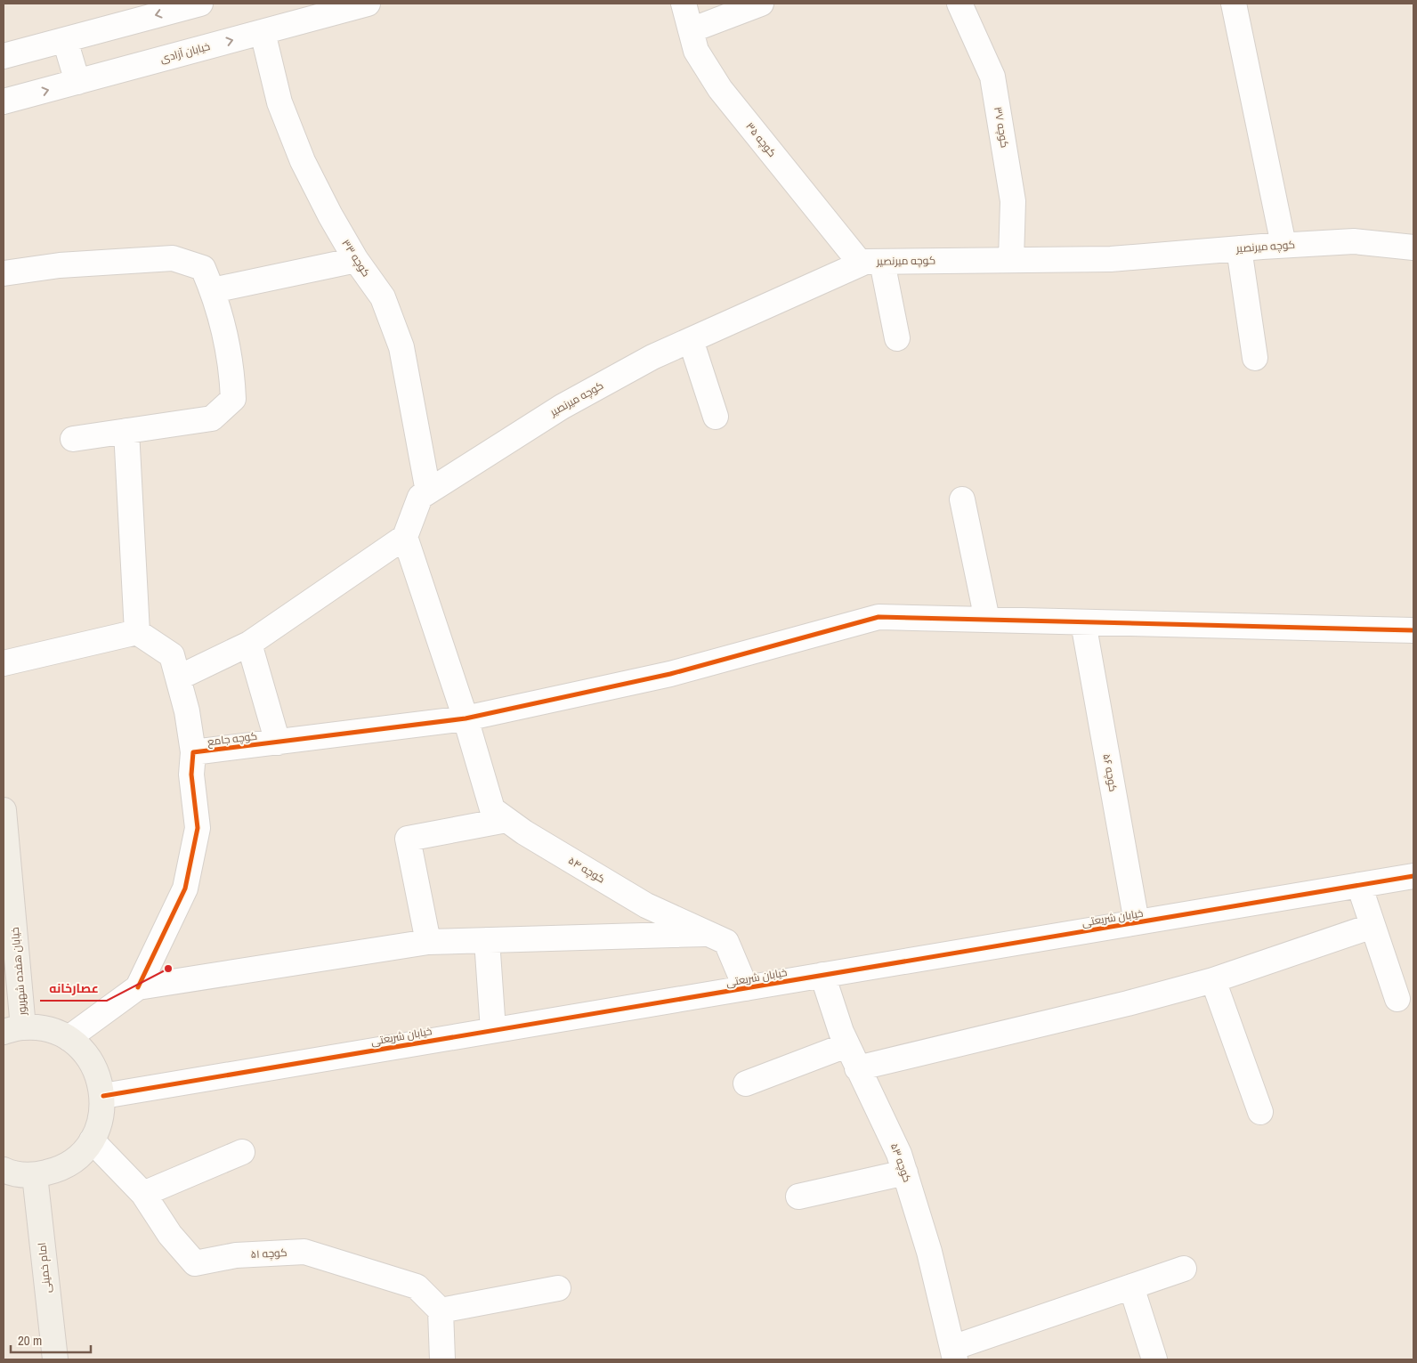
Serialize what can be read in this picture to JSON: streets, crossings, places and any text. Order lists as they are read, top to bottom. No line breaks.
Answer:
{"streets":{"main road":["خیابان هفده شهریور","امام خمینی"],"street":["خیابان آزادی","کوچه ۳۷","کوچه ۳۵","کوچه میرنصیر","کوچه ۳۳","کوچه جامع","کوچه ۵۶","کوچه ۵۴","خیابان شریعتی","کوچه ۵۳","کوچه ۵۱"]},"crossings":[["خیابان آزادی","کوچه ۳۳"],["کوچه ۳۷","کوچه میرنصیر"],["کوچه ۳۵","کوچه میرنصیر"],["کوچه میرنصیر","کوچه ۳۳"],["کوچه میرنصیر","کوچه ۵۴"],["کوچه جامع","کوچه ۵۶"],["کوچه جامع","کوچه ۵۴"],["کوچه ۵۶","خیابان شریعتی"],["کوچه ۵۴","خیابان شریعتی"],["خیابان شریعتی","کوچه ۵۳"]],"places":["عصارخانه"],"scale_bar":"20 m"}
